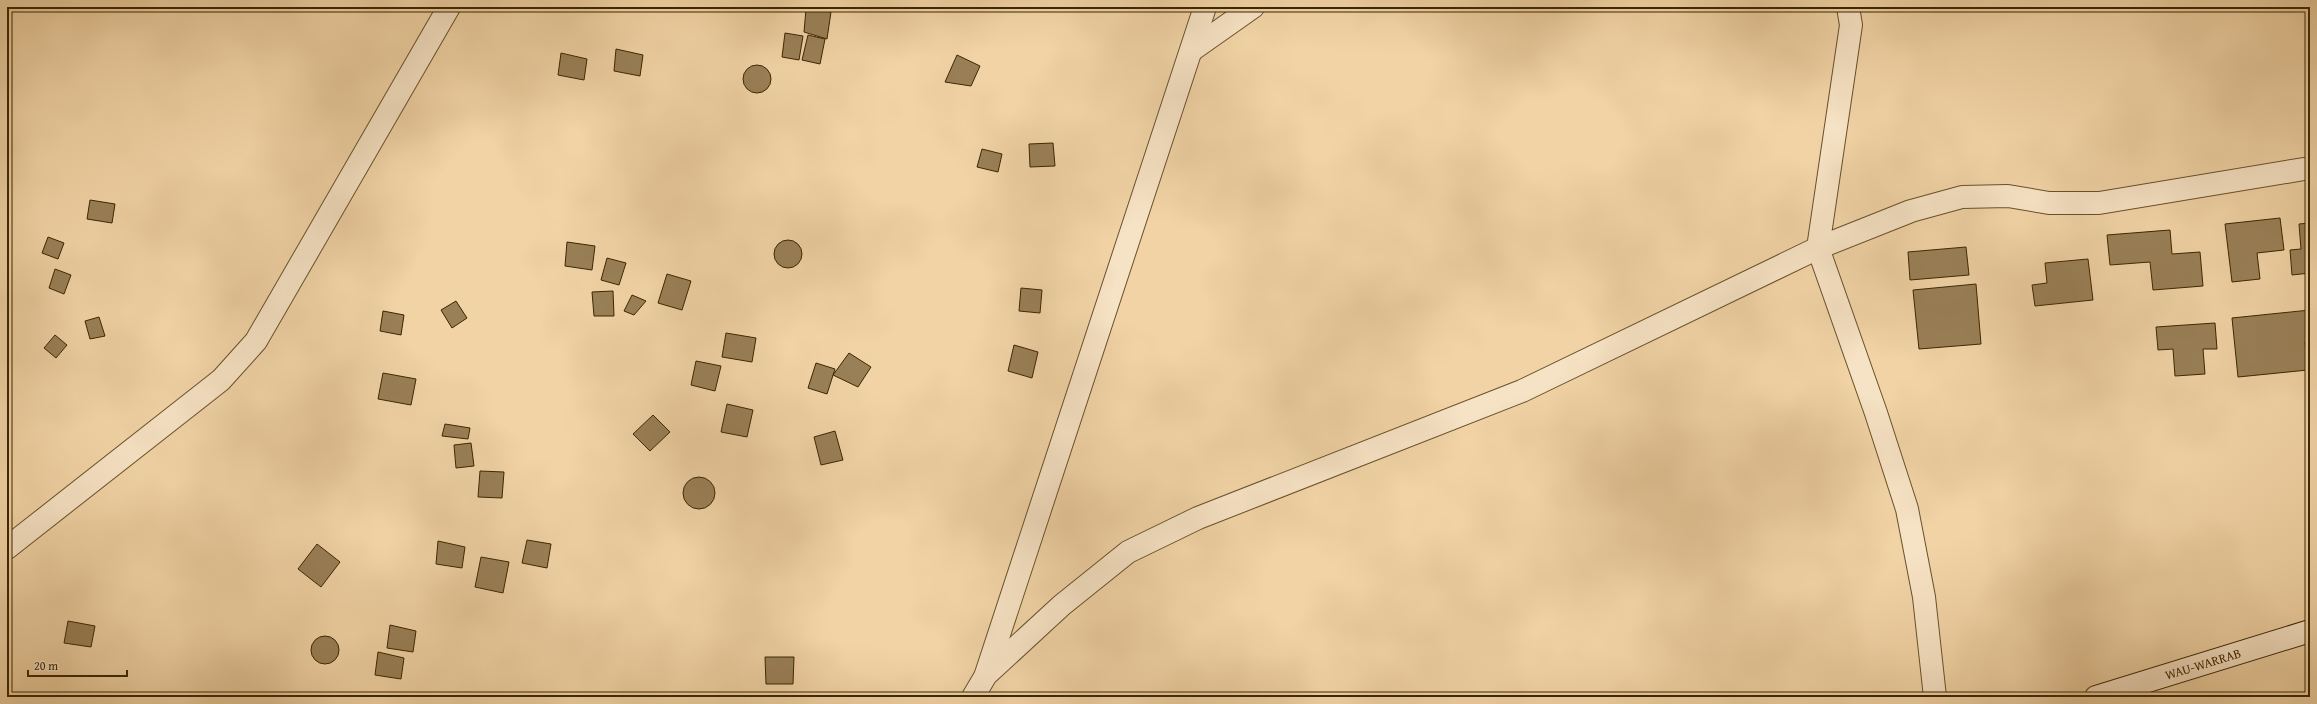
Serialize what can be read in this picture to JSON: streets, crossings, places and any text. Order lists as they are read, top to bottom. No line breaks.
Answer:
{"streets":{"street":["WAU-WARRAB"]},"scale_bar":"20 m"}
